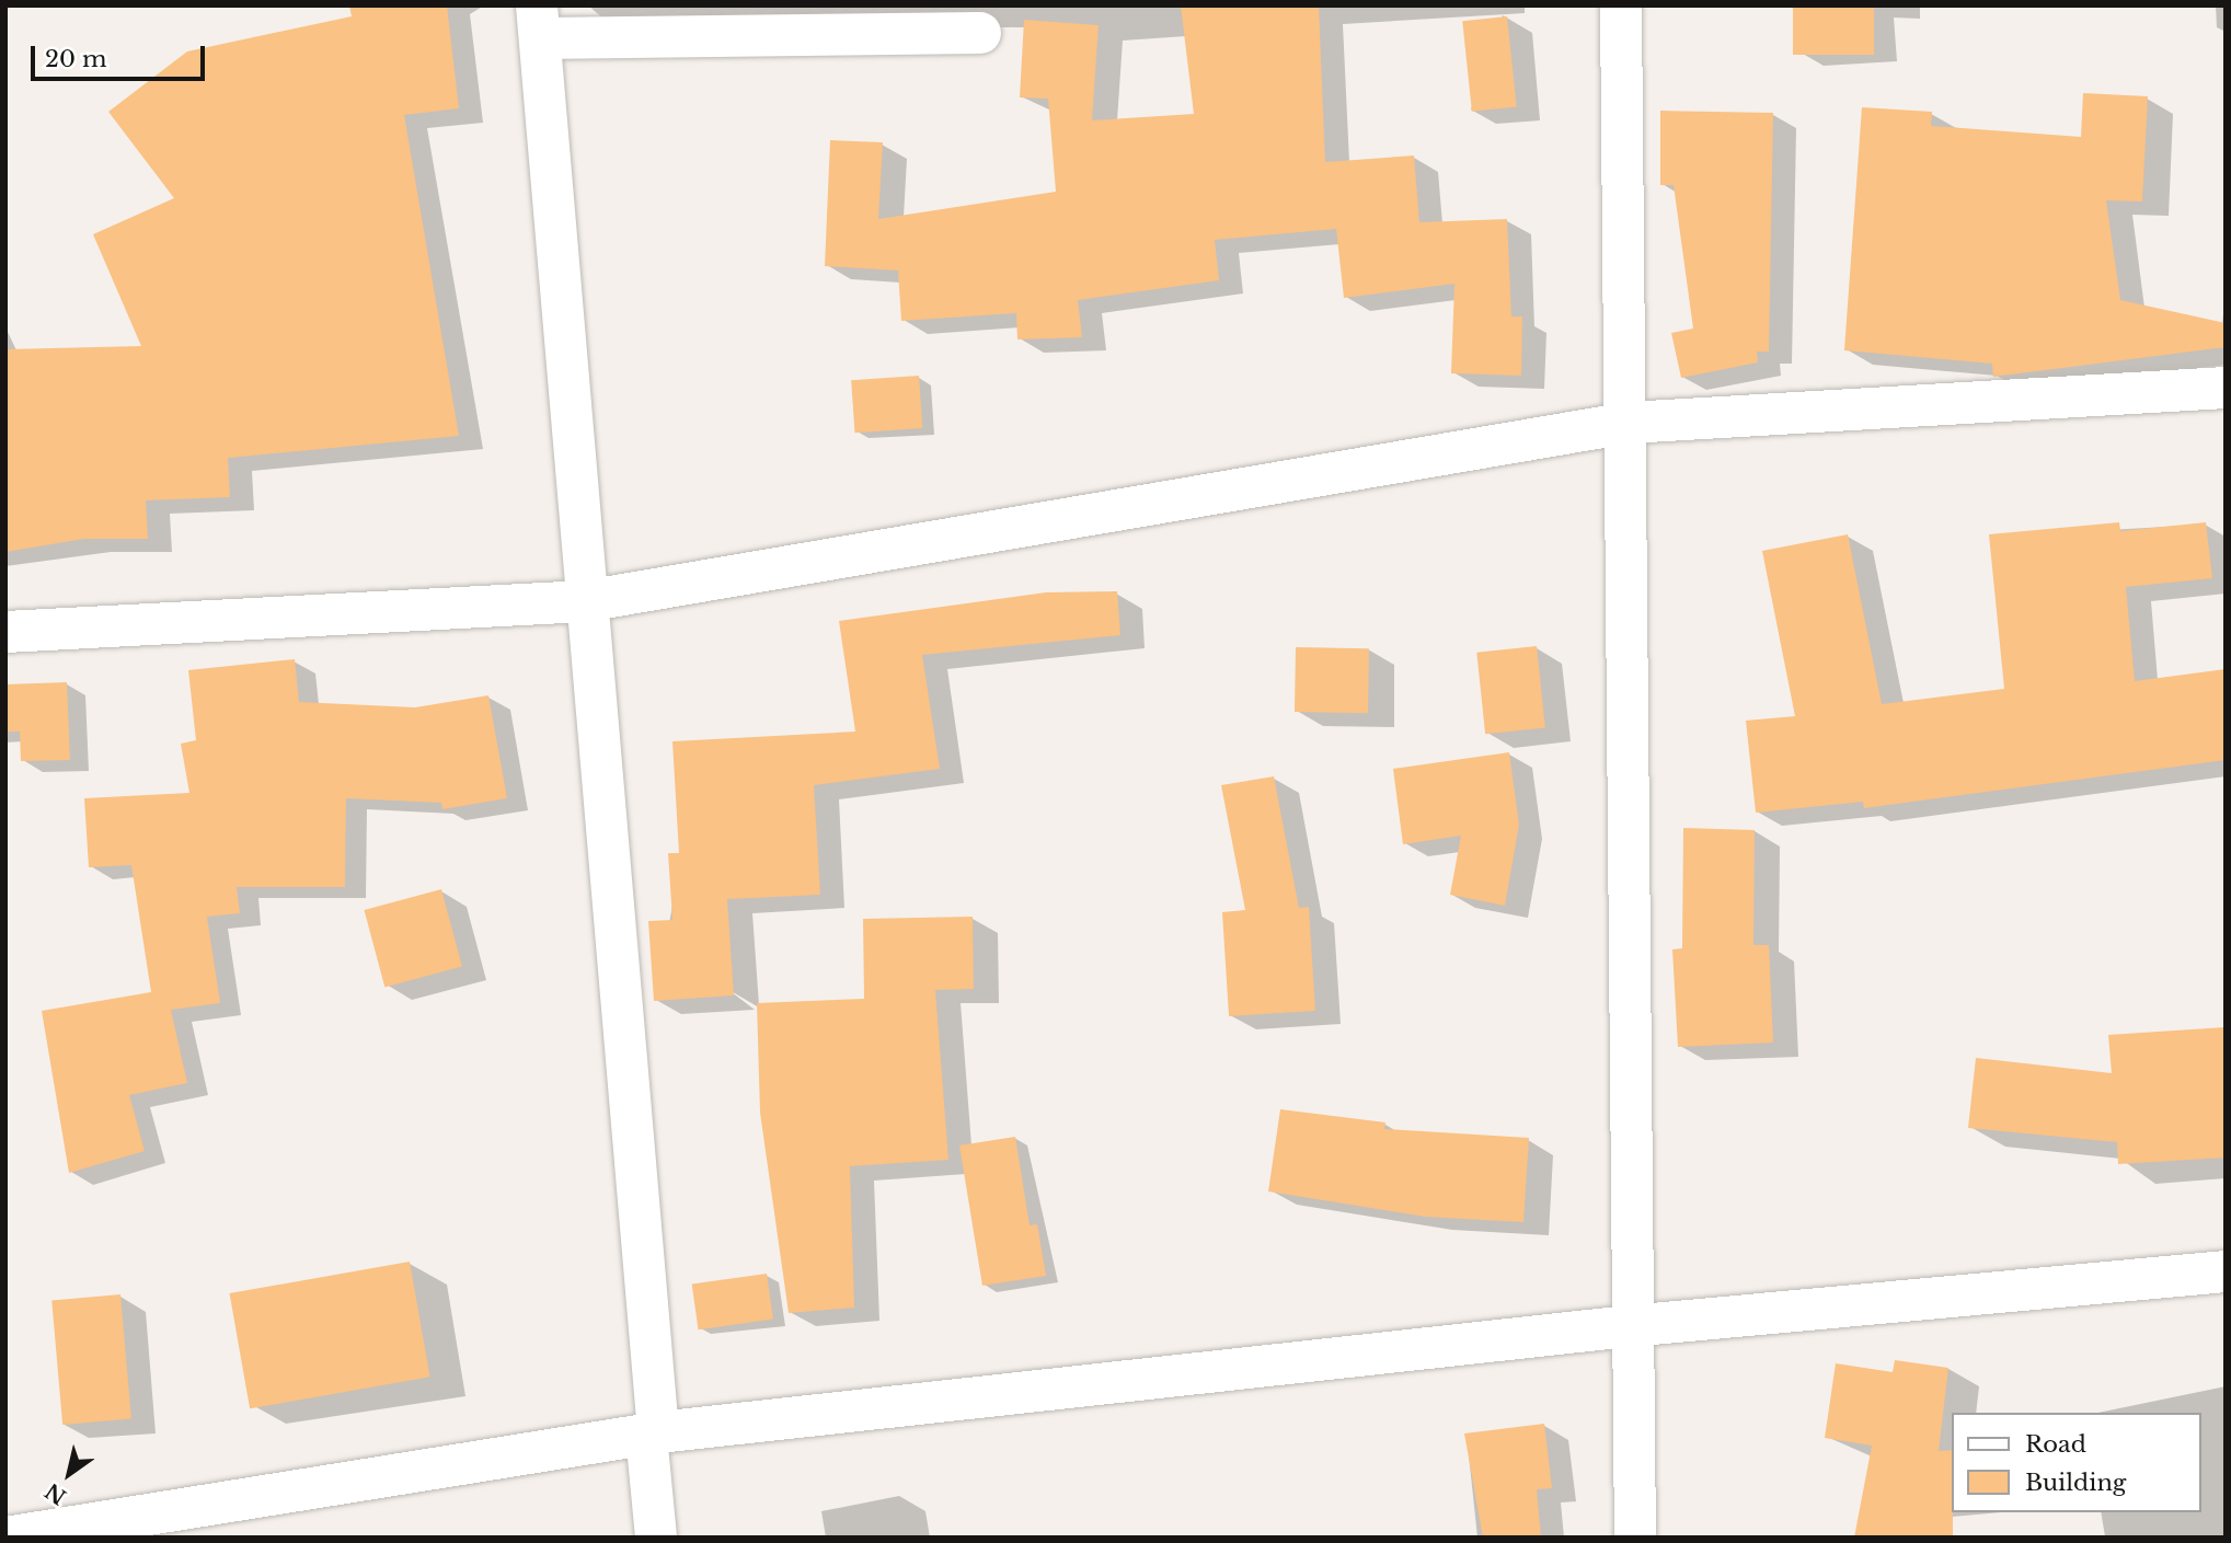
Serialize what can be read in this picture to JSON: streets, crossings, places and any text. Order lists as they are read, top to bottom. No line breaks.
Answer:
{"legend":["Road","Building"],"scale_bar":"20 m","north":"bottom left"}
